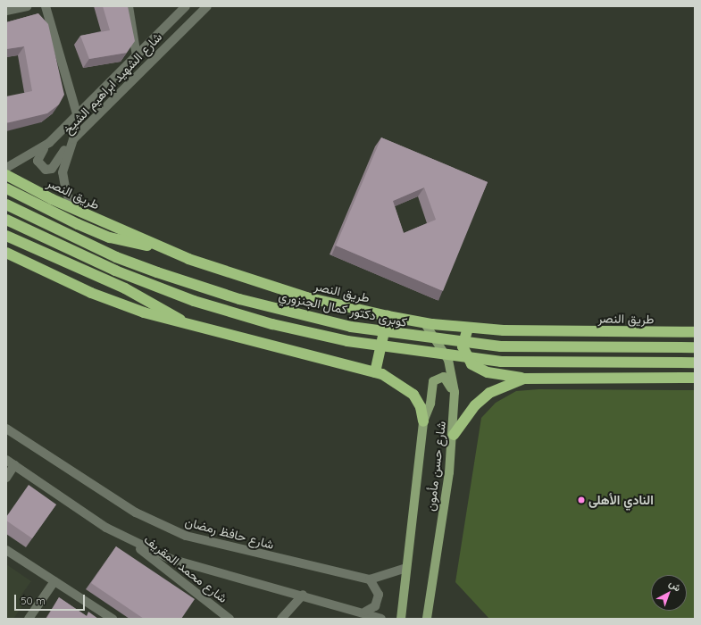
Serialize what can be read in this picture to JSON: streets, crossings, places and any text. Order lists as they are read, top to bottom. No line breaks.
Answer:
{"streets":{"highway":["طريق النصر","كوبرى دكتور كمال الجنزوري"],"main road":["شارع حسن مأمون"],"street":["شارع الشهيد ابراهيم الشيخ","شارع حافظ رمضان","شارع محمد المقريف"]},"crossings":[["شارع الشهيد ابراهيم الشيخ","طريق النصر"],["طريق النصر","شارع حسن مأمون"]],"places":["النادي الأهلى"],"scale_bar":"50 m","north":"top right"}
